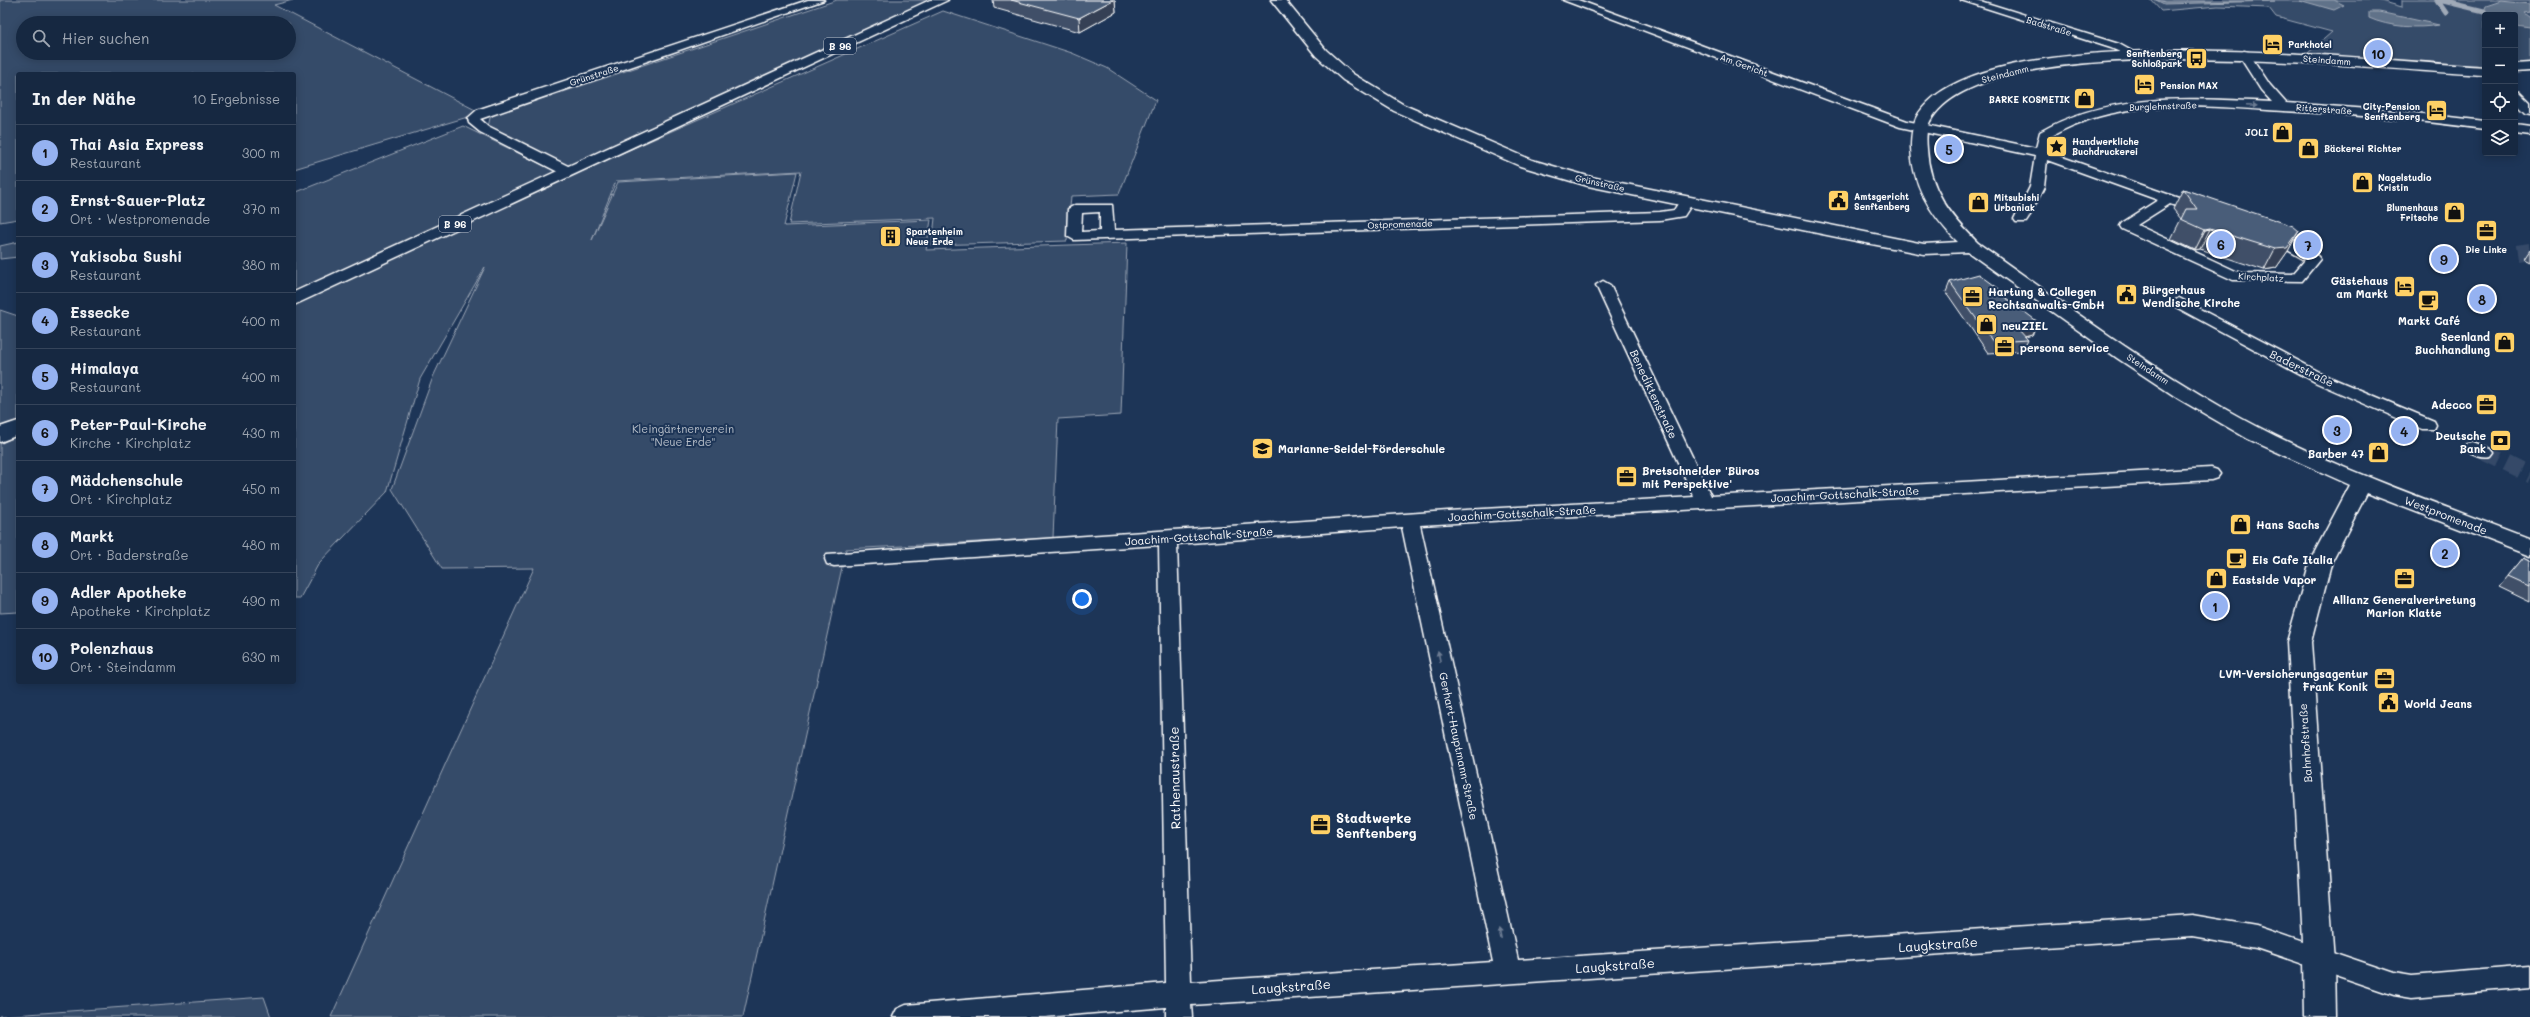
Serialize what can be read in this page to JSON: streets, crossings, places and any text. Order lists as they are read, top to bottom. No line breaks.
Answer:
{"streets":{"main road":["B 96","Steindamm","Grünstraße","Westpromenade","Bahnhofstraße"],"street":["Badstraße","Am Gericht","Burglehnstraße","Ritterstraße","Ostpromenade","Kirchplatz","Baderstraße","Benediktenstraße","Joachim-Gottschalk-Straße","Gerhart-Hauptmann-Straße","Rathenaustraße","Laugkstraße"]},"crossings":[["Badstraße","Steindamm"],["B 96","Grünstraße"],["Steindamm","Am Gericht"],["Steindamm","Grünstraße"],["Steindamm","Westpromenade"],["Steindamm","Bahnhofstraße"],["Grünstraße","Ostpromenade"],["Burglehnstraße","Ritterstraße"],["Benediktenstraße","Joachim-Gottschalk-Straße"],["Joachim-Gottschalk-Straße","Gerhart-Hauptmann-Straße"],["Joachim-Gottschalk-Straße","Rathenaustraße"],["Westpromenade","Bahnhofstraße"],["Bahnhofstraße","Laugkstraße"],["Gerhart-Hauptmann-Straße","Laugkstraße"],["Rathenaustraße","Laugkstraße"]],"one_way":["Burglehnstraße","Gerhart-Hauptmann-Straße"],"parks":["Kleingärtnerverein \"Neue Erde\""],"places":{"hotel":["Parkhotel","Pension MAX","City-Pension Senftenberg","Gästehaus am Markt"],"bus stop":["Senftenberg Schloßpark"],"shop":["BARKE KOSMETIK","JOLI","Bäckerei Richter","Nagelstudio Kristin","Mitsubishi Urbaniak","Blumenhaus Fritsche","neuZIEL","Seenland Buchhandlung","Barber 47","Hans Sachs","Eastside Vapor"],"place":["Handwerkliche Buchdruckerei"],"public building":["Amtsgericht Senftenberg","Bürgerhaus Wendische Kirche","World Jeans"],"office":["Die Linke","Hartung & Collegen Rechtsanwalts-GmbH","persona service","Adecco","Bretschneider 'Büros mit Perspektive'","Allianz Generalvertretung Marion Klatte","LVM-Versicherungsagentur Frank Konik","Stadtwerke Senftenberg"],"building":["Spartenheim Neue Erde"],"cafe":["Markt Café","Eis Cafe Italia"],"bank":["Deutsche Bank"],"school or university":["Marianne-Seidel-Förderschule"]},"page":{"map_buttons":["+","−"],"search":"Hier suchen","pins":["10","5","6","7","9","8","3","4","2","1"],"heading":["In der Nähe","10 Ergebnisse"],"list":[{"mark":"1","name":"Thai Asia Express","note":"Restaurant","value":"300 m"},{"mark":"2","name":"Ernst-Sauer-Platz","note":"Ort · Westpromenade","value":"370 m"},{"mark":"3","name":"Yakisoba Sushi","note":"Restaurant","value":"380 m"},{"mark":"4","name":"Essecke","note":"Restaurant","value":"400 m"},{"mark":"5","name":"Himalaya","note":"Restaurant","value":"400 m"},{"mark":"6","name":"Peter-Paul-Kirche","note":"Kirche · Kirchplatz","value":"430 m"},{"mark":"7","name":"Mädchenschule","note":"Ort · Kirchplatz","value":"450 m"},{"mark":"8","name":"Markt","note":"Ort · Baderstraße","value":"480 m"},{"mark":"9","name":"Adler Apotheke","note":"Apotheke · Kirchplatz","value":"490 m"},{"mark":"10","name":"Polenzhaus","note":"Ort · Steindamm","value":"630 m"}]}}
